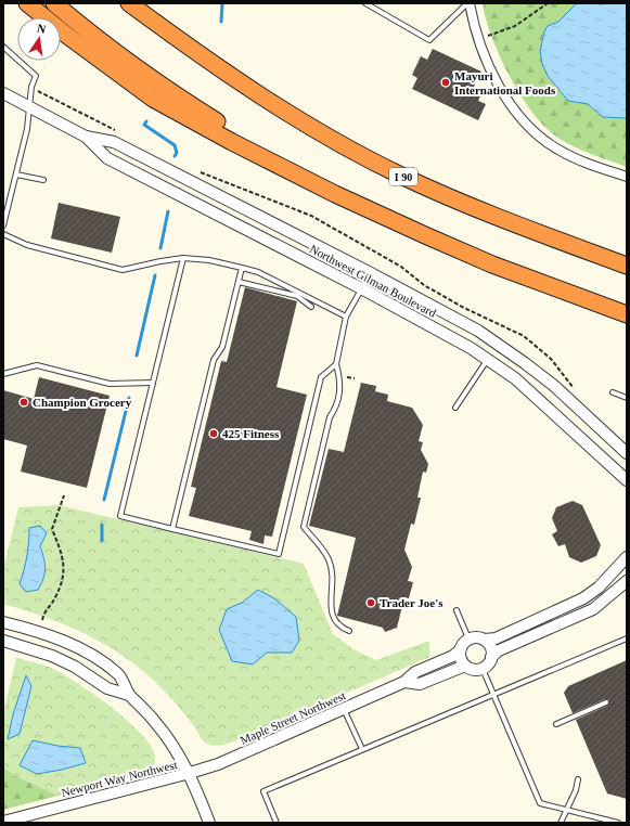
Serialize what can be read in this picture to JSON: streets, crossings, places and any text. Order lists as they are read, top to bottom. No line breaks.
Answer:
{"streets":{"highway":["I 90"],"street":["Northwest Gilman Boulevard","Maple Street Northwest","Newport Way Northwest"]},"crossings":[["Maple Street Northwest","Newport Way Northwest"]],"places":["Mayuri International Foods","Champion Grocery","425 Fitness","Trader Joe's"],"north":"top"}
